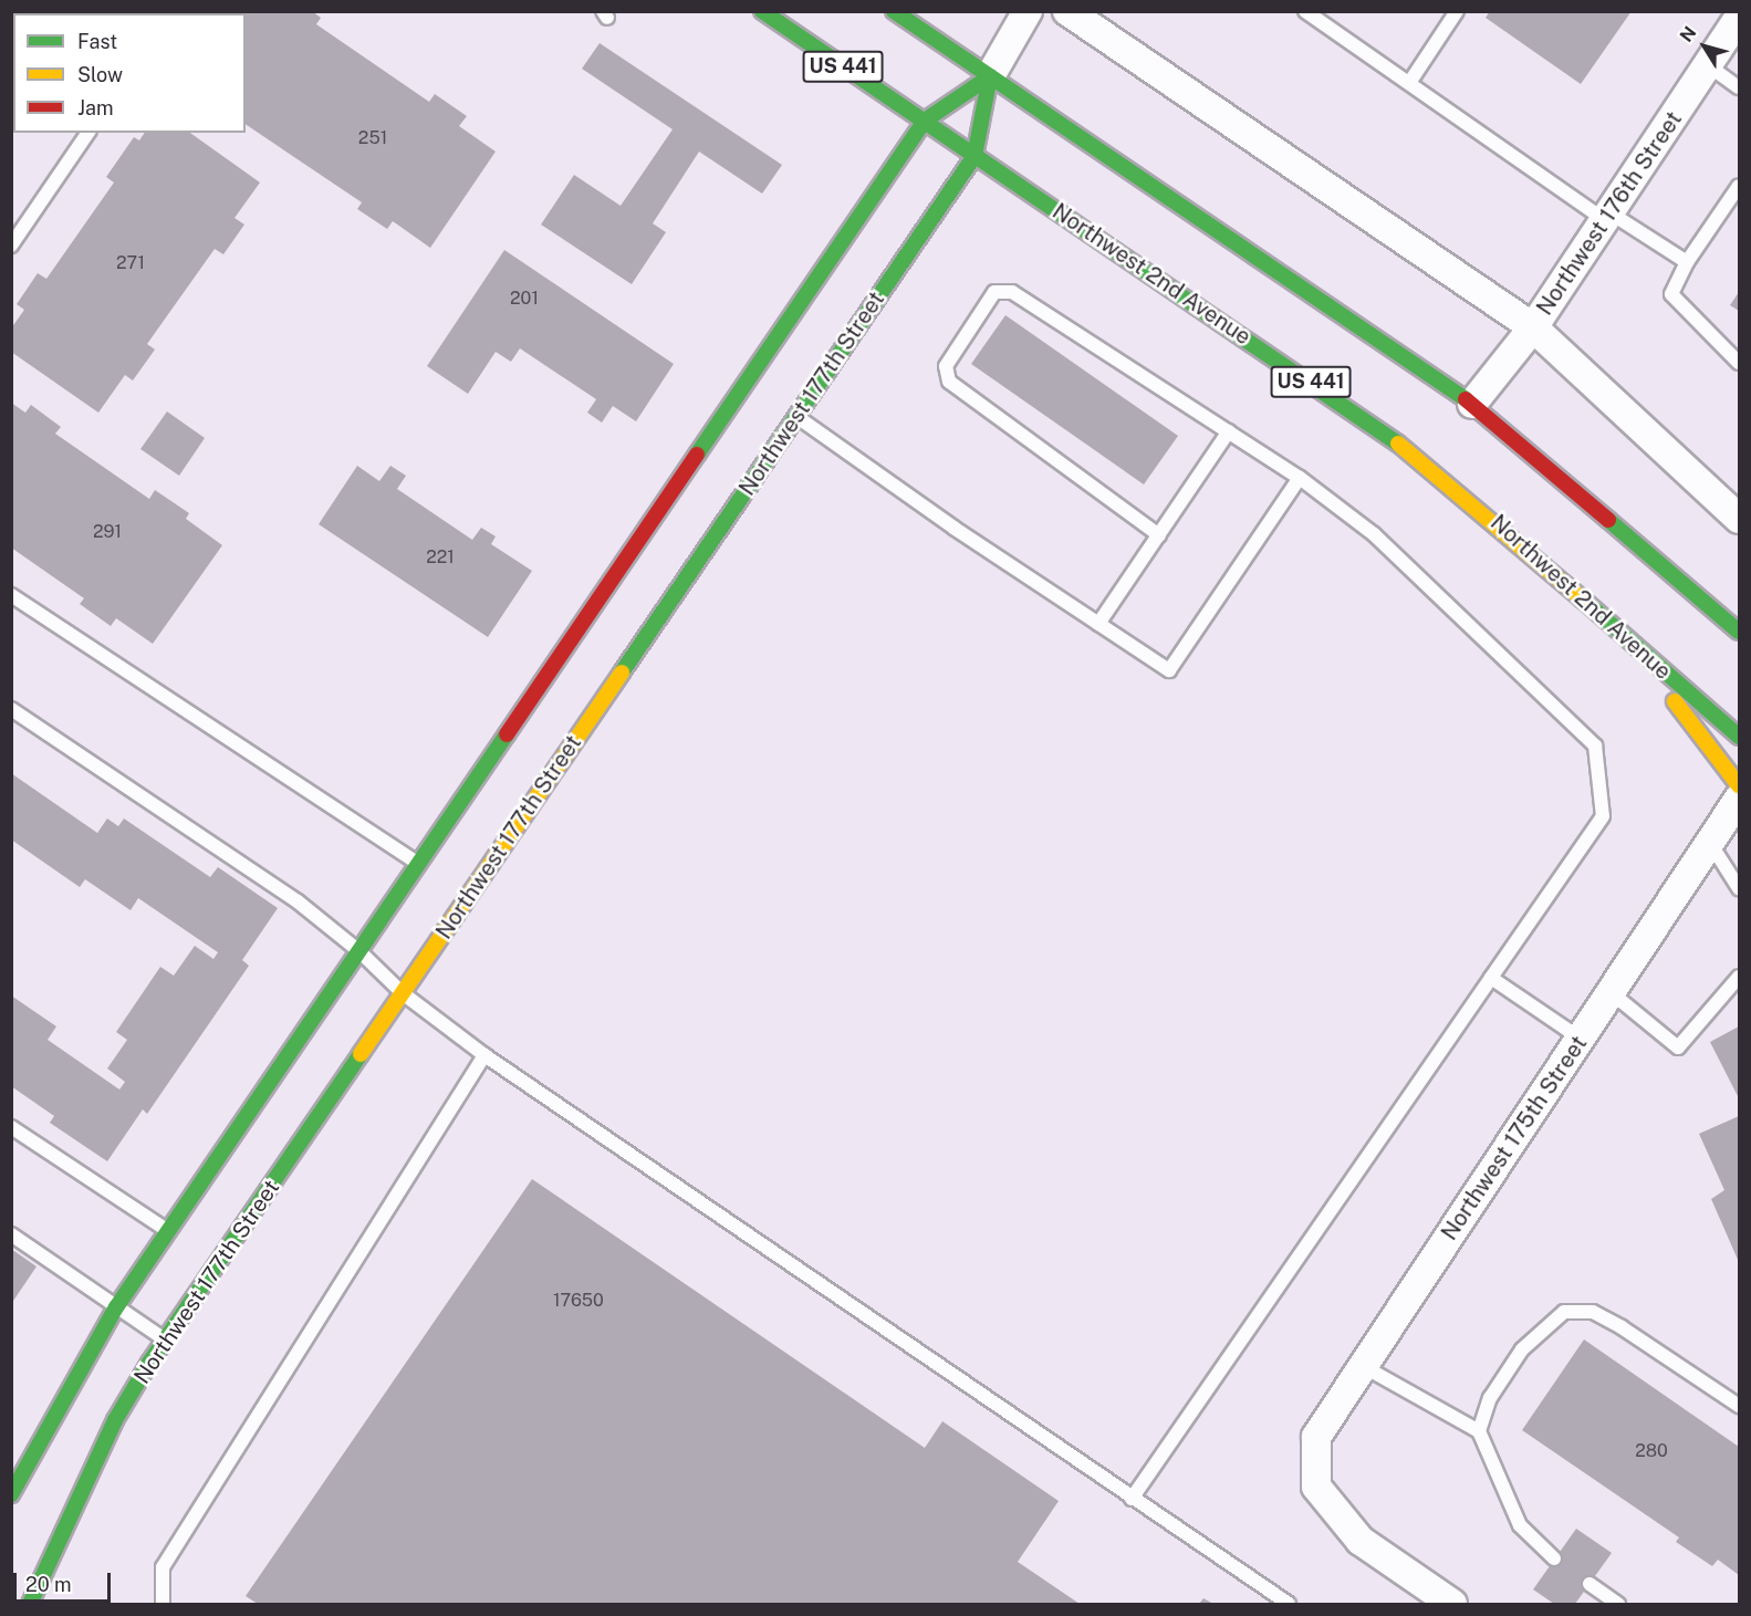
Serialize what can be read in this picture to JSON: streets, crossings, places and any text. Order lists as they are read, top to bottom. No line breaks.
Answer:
{"streets":{"street":["US 441","Northwest 176th Street","Northwest 2nd Avenue","Northwest 177th Street","Northwest 175th Street"]},"crossings":[["Northwest 2nd Avenue","Northwest 177th Street"]],"house_numbers":["251","271","201","291","221","17650","280"],"legend":["Fast","Slow","Jam"],"scale_bar":"20 m","north":"top left"}
